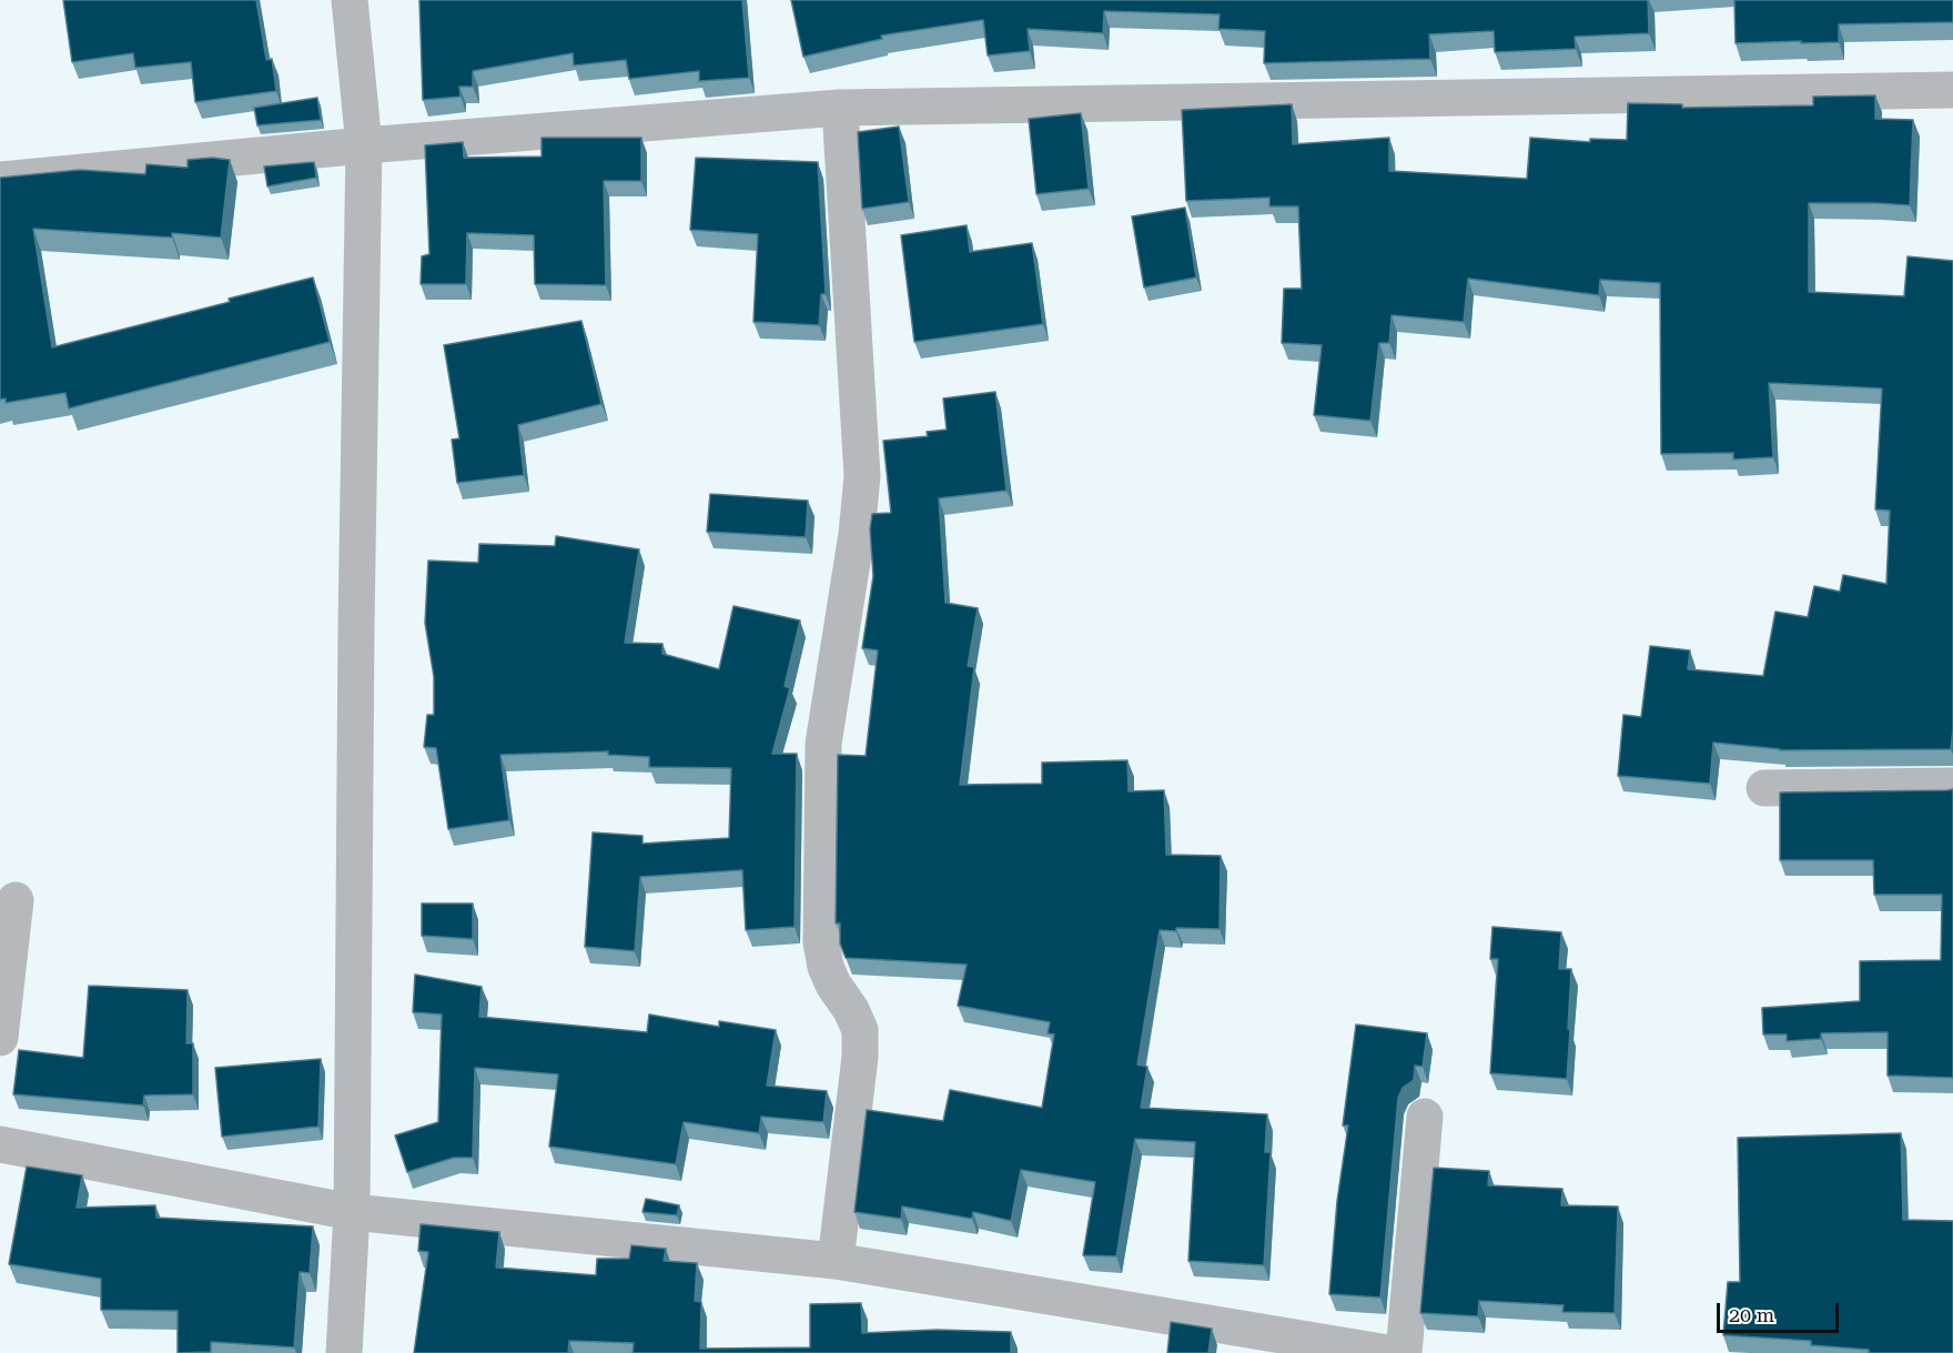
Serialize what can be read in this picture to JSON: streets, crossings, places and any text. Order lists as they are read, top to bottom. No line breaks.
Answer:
{"scale_bar":"20 m"}
